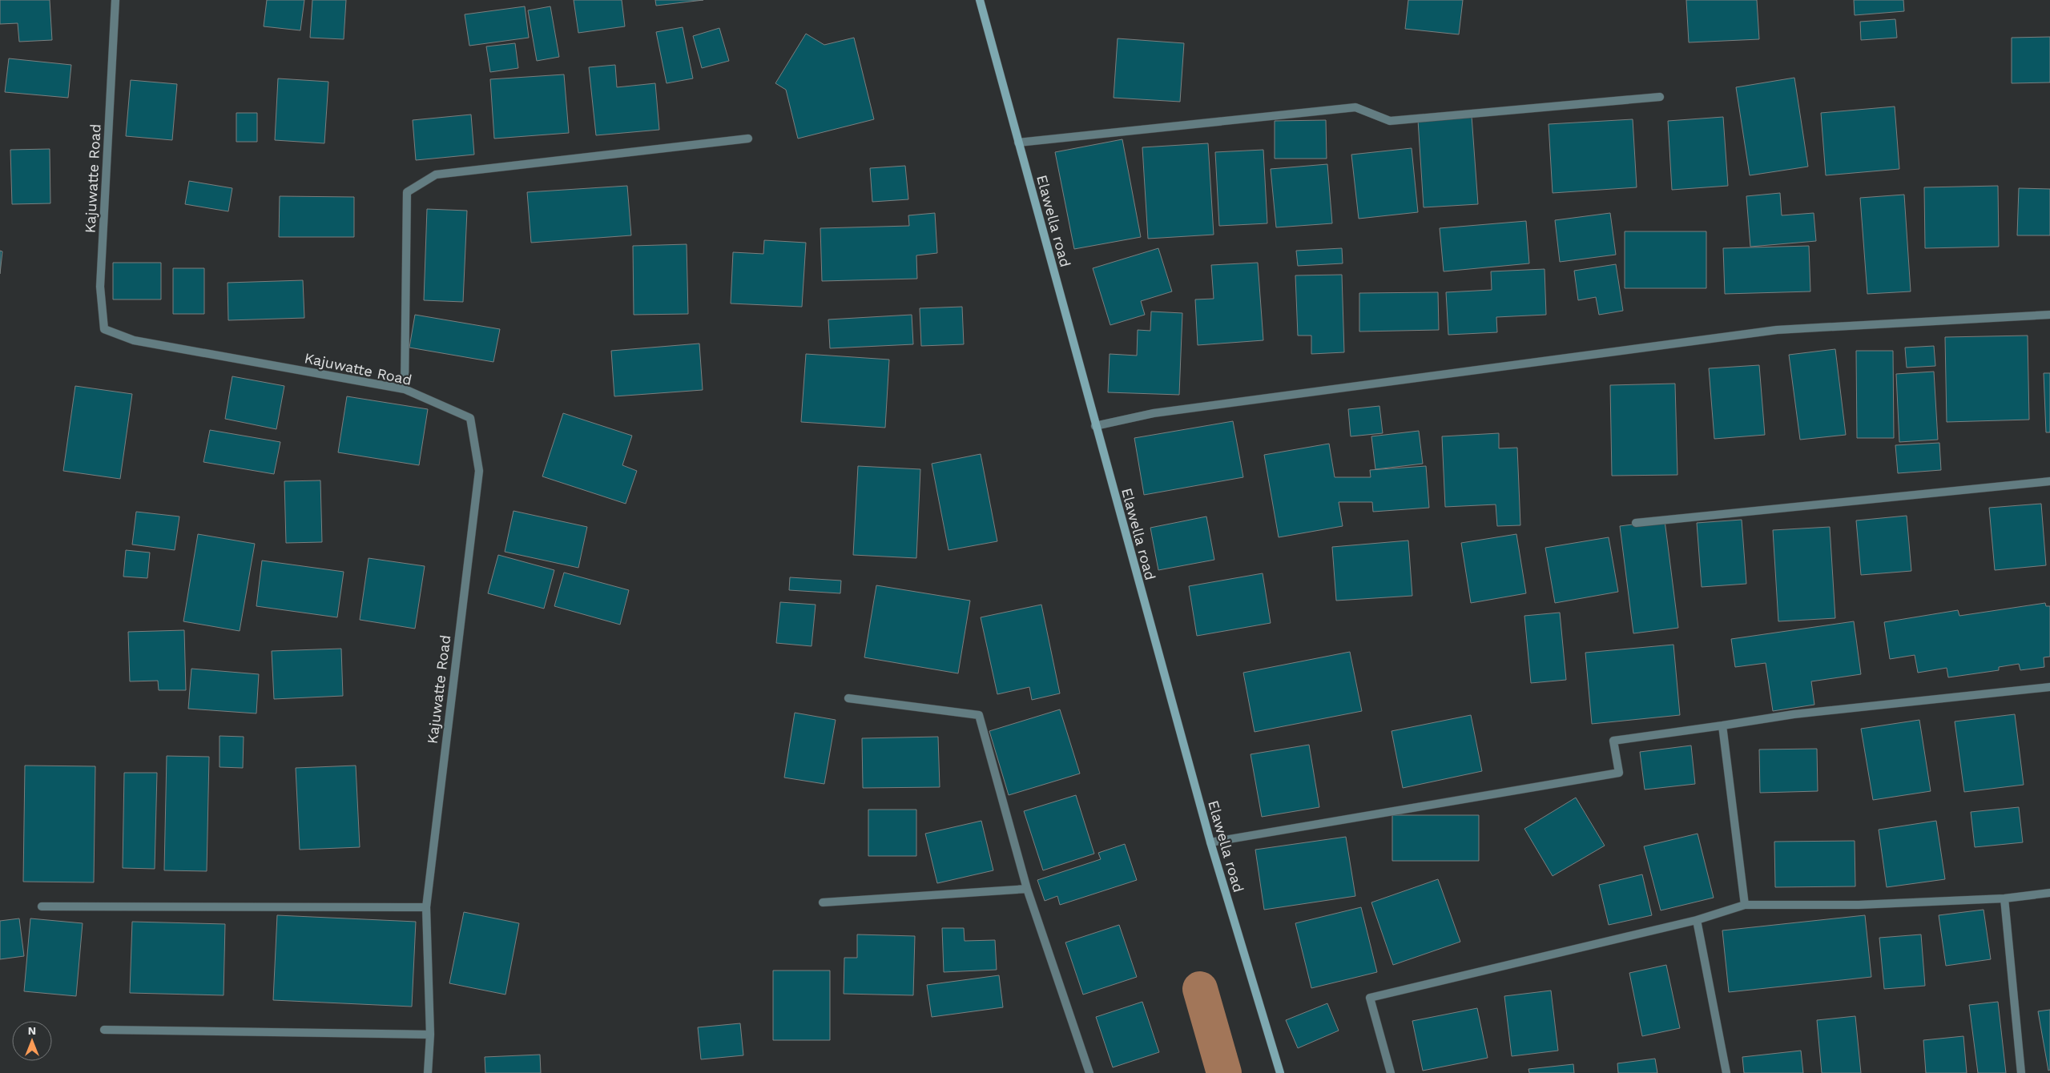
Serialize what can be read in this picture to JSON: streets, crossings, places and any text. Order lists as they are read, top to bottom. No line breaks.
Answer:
{"streets":{"street":["Kajuwatte Road","Elawella road"]},"north":"top"}
